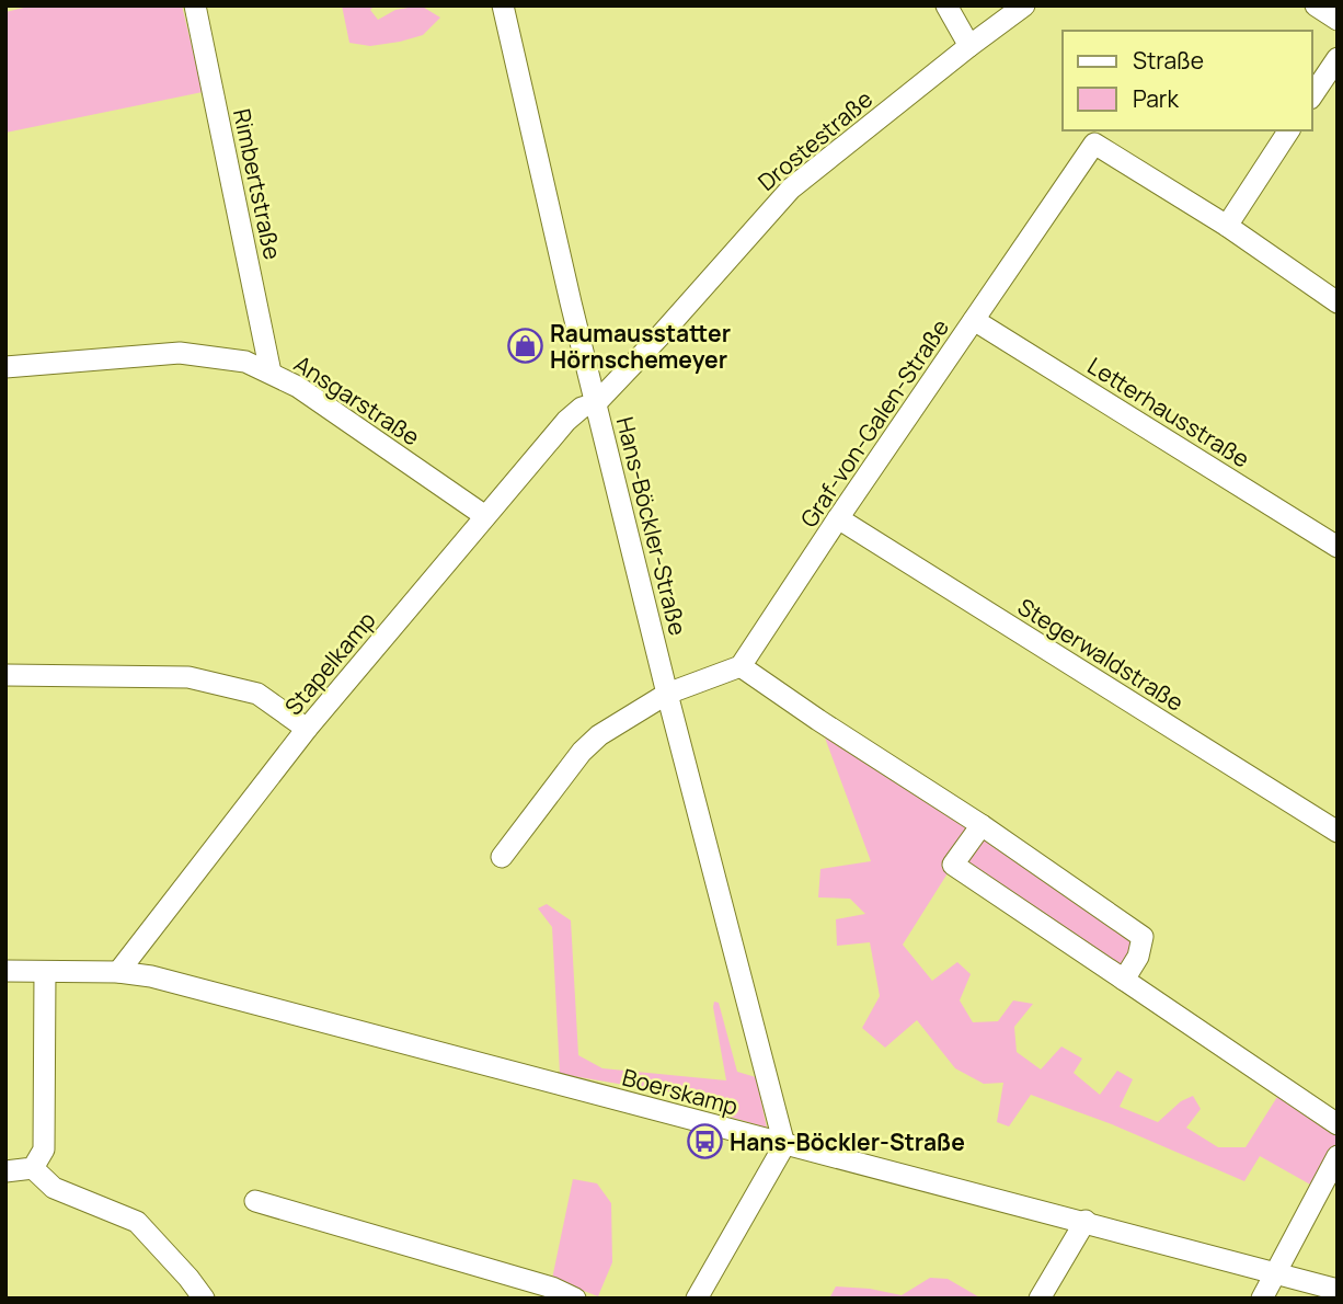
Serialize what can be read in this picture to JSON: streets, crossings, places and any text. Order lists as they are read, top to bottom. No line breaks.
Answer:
{"streets":{"street":["Drostestraße","Rimbertstraße","Ansgarstraße","Letterhausstraße","Graf-von-Galen-Straße","Hans-Böckler-Straße","Stegerwaldstraße","Stapelkamp","Boerskamp"]},"crossings":[["Drostestraße","Hans-Böckler-Straße"],["Drostestraße","Stapelkamp"],["Rimbertstraße","Ansgarstraße"],["Ansgarstraße","Stapelkamp"],["Letterhausstraße","Graf-von-Galen-Straße"],["Graf-von-Galen-Straße","Stegerwaldstraße"],["Hans-Böckler-Straße","Stapelkamp"],["Hans-Böckler-Straße","Boerskamp"],["Stapelkamp","Boerskamp"]],"places":{"shop":["Raumausstatter Hörnschemeyer"],"bus stop":["Hans-Böckler-Straße"]},"legend":["Straße","Park"]}
